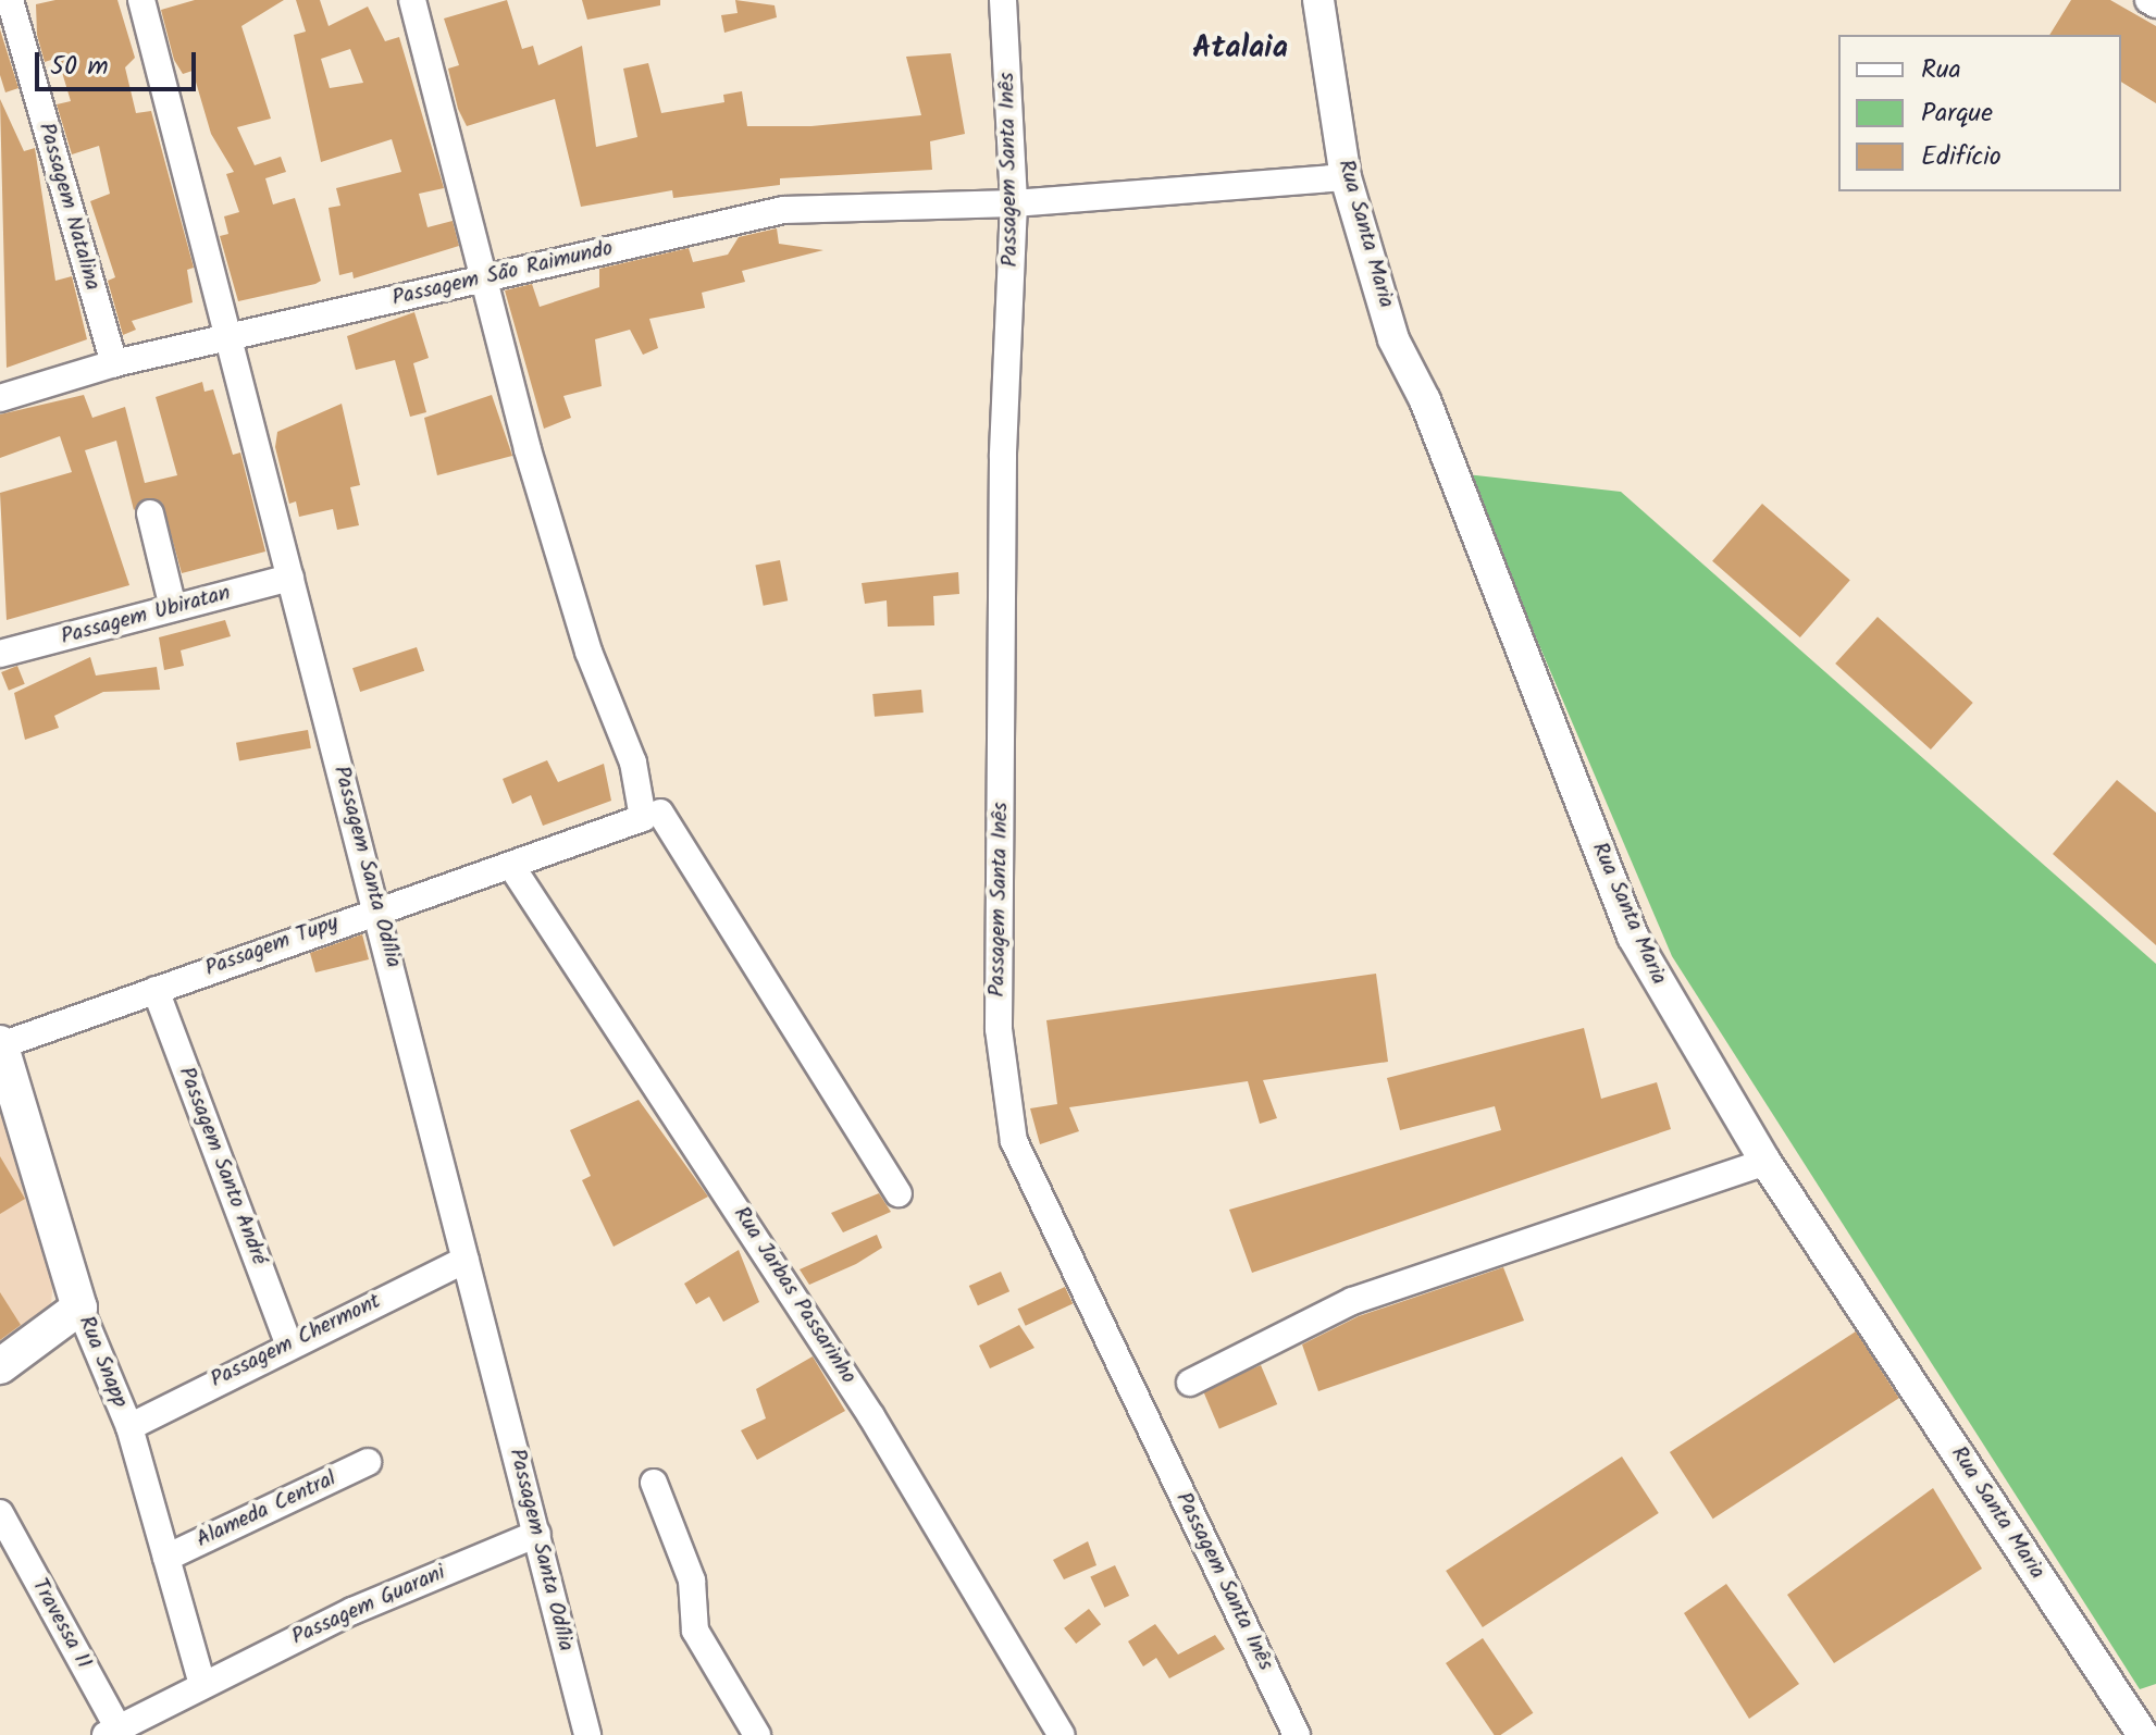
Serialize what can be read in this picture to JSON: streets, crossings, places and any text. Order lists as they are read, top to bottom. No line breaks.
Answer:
{"streets":{"main road":["Rua Snapp"],"street":["Passagem Santa Inês","Passagem Natalina","Rua Santa Maria","Passagem São Raimundo","Passagem Ubiratan","Passagem Santa Odília","Passagem Tupy","Passagem Santo André","Rua Jarbas Passarinho","Passagem Chermont","Alameda Central","Passagem Guarani","Travessa 11"]},"crossings":[["Passagem Santa Inês","Passagem São Raimundo"],["Passagem Natalina","Passagem São Raimundo"],["Rua Santa Maria","Passagem São Raimundo"],["Passagem São Raimundo","Passagem Santa Odília"],["Passagem Ubiratan","Passagem Santa Odília"],["Passagem Santa Odília","Passagem Tupy"],["Passagem Santa Odília","Passagem Chermont"],["Passagem Santa Odília","Passagem Guarani"],["Passagem Tupy","Passagem Santo André"],["Passagem Tupy","Rua Jarbas Passarinho"],["Passagem Tupy","Rua Snapp"],["Passagem Santo André","Passagem Chermont"],["Passagem Chermont","Rua Snapp"],["Rua Snapp","Alameda Central"],["Rua Snapp","Passagem Guarani"],["Passagem Guarani","Travessa 11"]],"districts":["Atalaia"],"legend":["Rua","Parque","Edifício"],"scale_bar":"50 m"}
